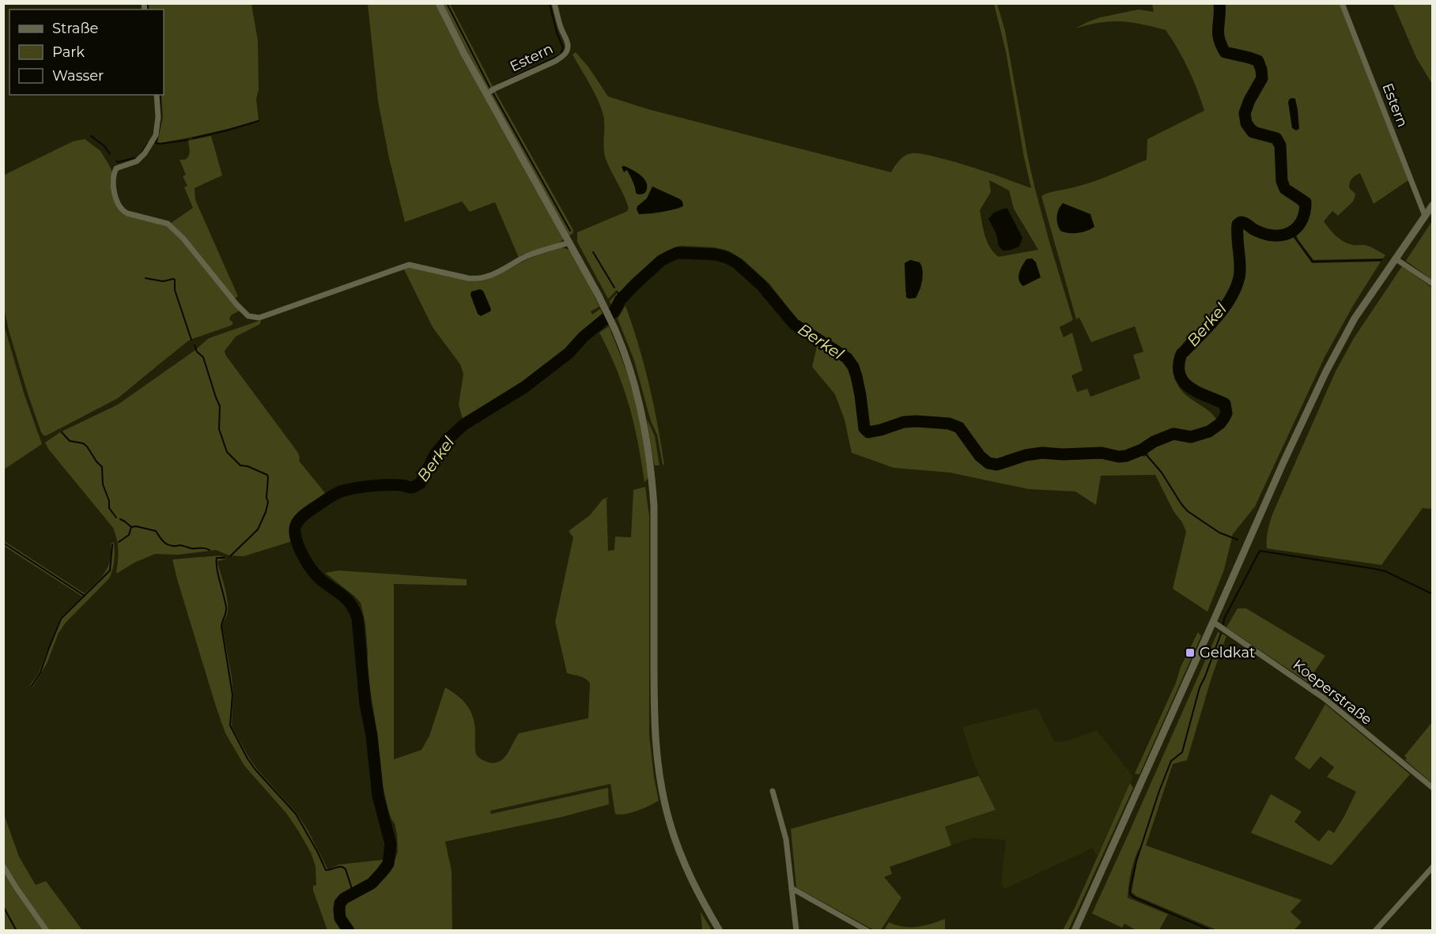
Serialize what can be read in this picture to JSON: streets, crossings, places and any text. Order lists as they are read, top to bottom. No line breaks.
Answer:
{"streets":{"street":["Estern","Koeperstraße"]},"water":["Berkel"],"places":{"transit":["Geldkat"]},"legend":["Straße","Park","Wasser"]}
